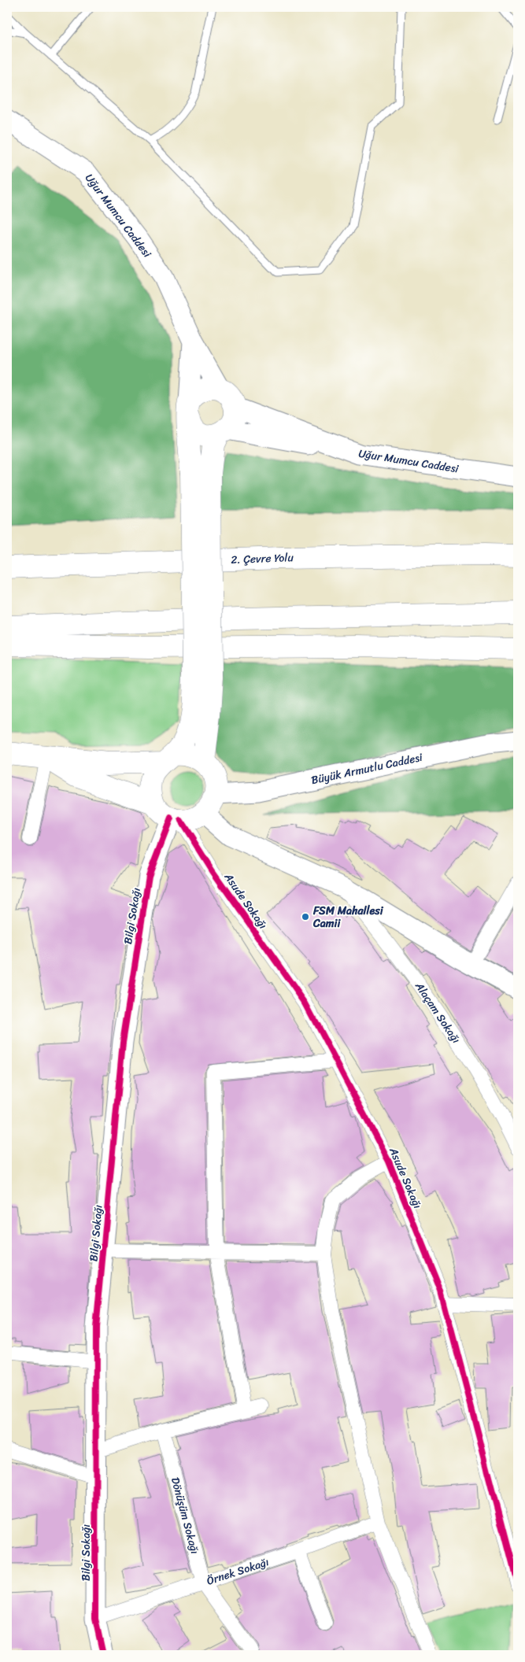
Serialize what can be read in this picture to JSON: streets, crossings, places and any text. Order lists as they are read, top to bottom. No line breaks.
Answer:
{"streets":{"main road":["2. Çevre Yolu"],"street":["Uğur Mumcu Caddesi","Büyük Armutlu Caddesi","Asude Sokağı","Bilgi Sokağı","Alaçam Sokağı","Dönüşüm Sokağı","Örnek Sokağı"]},"crossings":[["Büyük Armutlu Caddesi","Asude Sokağı"],["Büyük Armutlu Caddesi","Bilgi Sokağı"],["Asude Sokağı","Bilgi Sokağı"],["Bilgi Sokağı","Örnek Sokağı"],["Dönüşüm Sokağı","Örnek Sokağı"]],"places":["FSM Mahallesi Camii"]}
